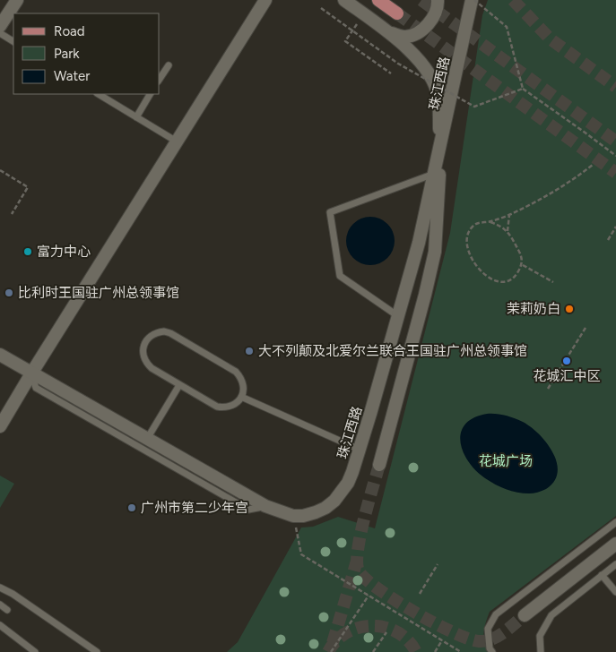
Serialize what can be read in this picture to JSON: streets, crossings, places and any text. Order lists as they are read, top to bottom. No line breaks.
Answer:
{"streets":{"main road":["珠江西路"]},"parks":["花城广场"],"places":["富力中心","比利时王国驻广州总领事馆","茉莉奶白","大不列颠及北爱尔兰联合王国驻广州总领事馆","花城汇中区","广州市第二少年宫"],"legend":["Road","Park","Water"]}
